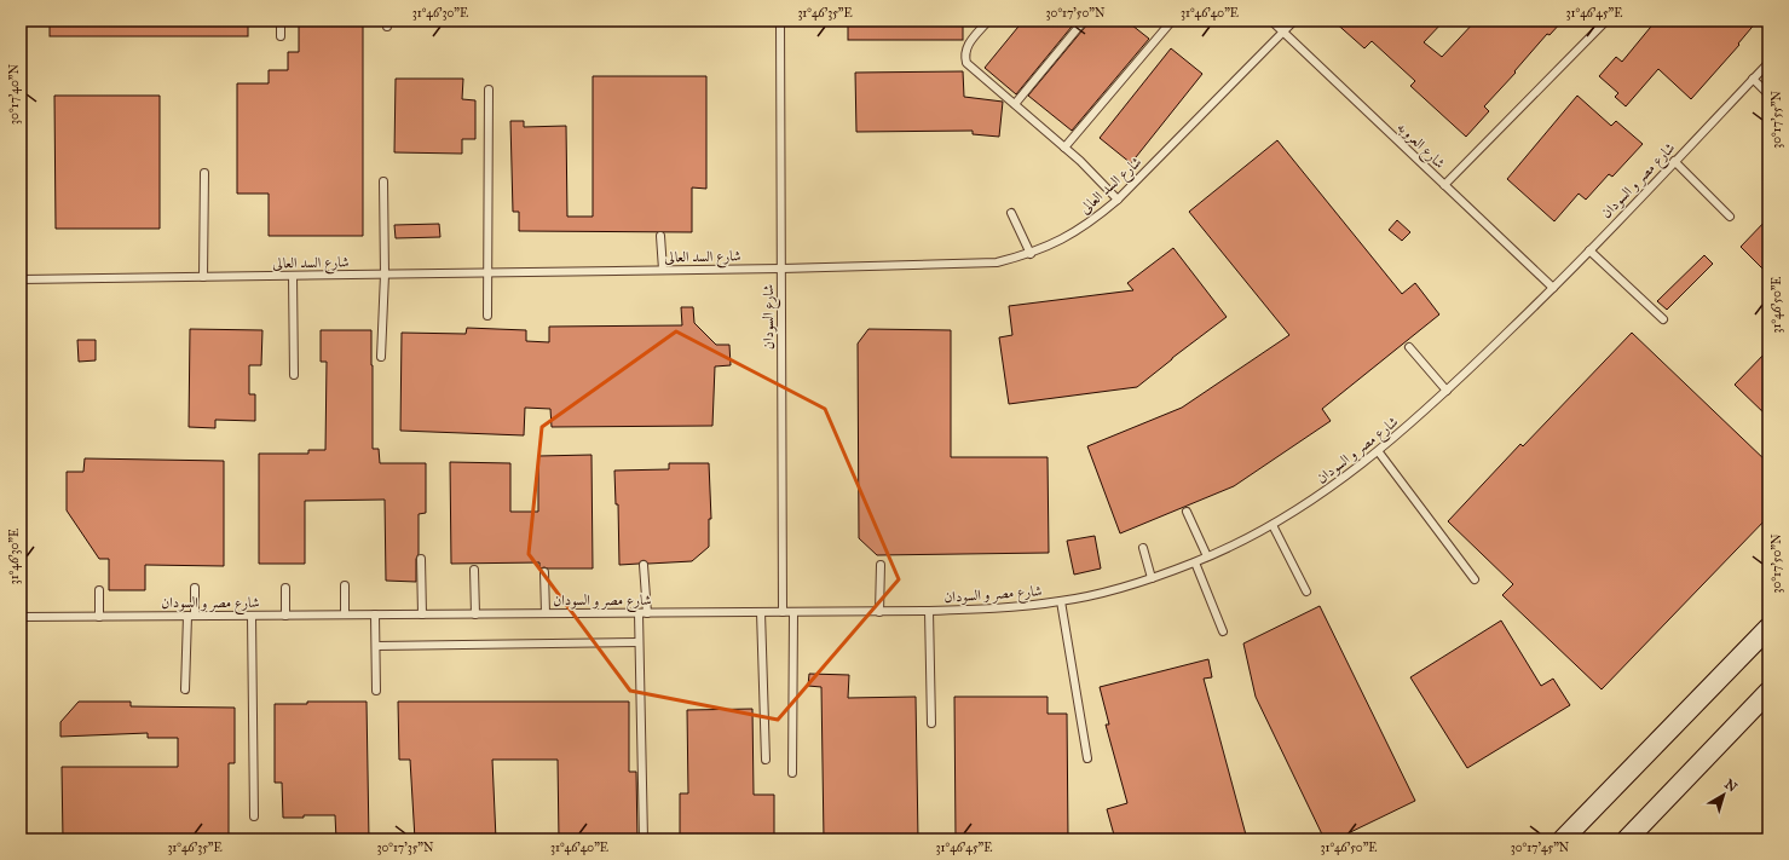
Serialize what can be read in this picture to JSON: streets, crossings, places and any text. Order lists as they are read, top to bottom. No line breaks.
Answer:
{"streets":{"lane":["شارع العروبه","شارع مصر و السودان","شارع السد العالى","شارع السودان"]},"crossings":[["شارع العروبه","شارع مصر و السودان"],["شارع العروبه","شارع السد العالى"],["شارع مصر و السودان","شارع السودان"],["شارع السد العالى","شارع السودان"]],"north":"top right","coordinates":["31°46'30\"E","31°46'35\"E","30°17'50\"N","31°46'40\"E","31°46'45\"E","30°17'40\"N","30°17'55\"N","31°46'50\"E","30°17'35\"N","30°17'45\"N"]}
